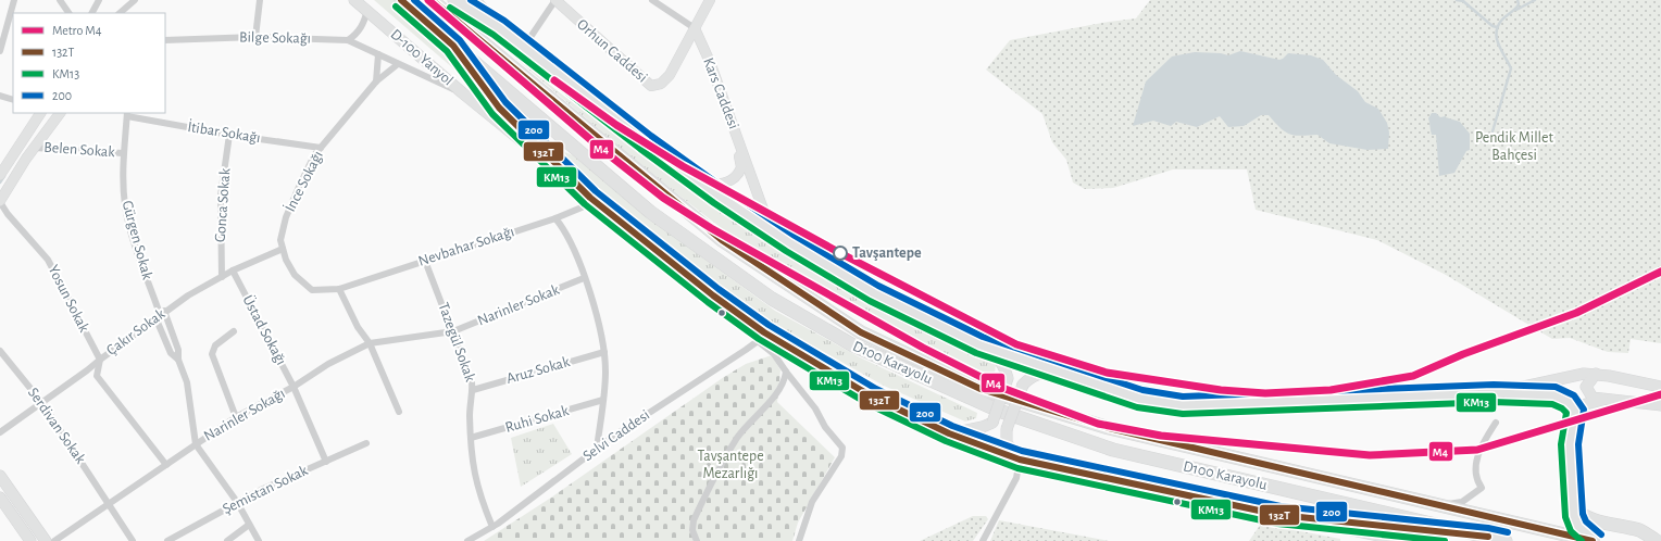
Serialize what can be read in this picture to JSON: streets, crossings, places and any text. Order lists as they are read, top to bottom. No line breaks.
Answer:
{"streets":{"highway":["D100 Karayolu"],"main road":["D-100 Yanyol"],"street":["Bilge Sokağı","Orhun Caddesi","Kars Caddesi","İtibar Sokağı","Belen Sokak","İnce Sokağı","Gonca Sokak","Gürgen Sokak","Nevbahar Sokağı","Yosun Sokak","Narinler Sokak","Üstad Sokağı","Çakır Sokak","Tazegül Sokak","Aruz Sokak","Narinler Sokağı","Ruhi Sokak","Serdivan Sokak","Selvi Caddesi","Şemistan Sokak"]},"crossings":[["D-100 Yanyol","Nevbahar Sokağı"],["D-100 Yanyol","Selvi Caddesi"],["İtibar Sokağı","İnce Sokağı"],["İtibar Sokağı","Gonca Sokak"],["İtibar Sokağı","Gürgen Sokak"],["Belen Sokak","Gürgen Sokak"],["İnce Sokağı","Nevbahar Sokağı"],["İnce Sokağı","Çakır Sokak"],["Gonca Sokak","Çakır Sokak"],["Gürgen Sokak","Çakır Sokak"],["Nevbahar Sokağı","Tazegül Sokak"],["Yosun Sokak","Çakır Sokak"],["Yosun Sokak","Narinler Sokağı"],["Narinler Sokak","Tazegül Sokak"],["Narinler Sokak","Narinler Sokağı"],["Üstad Sokağı","Çakır Sokak"],["Üstad Sokağı","Narinler Sokağı"],["Üstad Sokağı","Şemistan Sokak"],["Çakır Sokak","Serdivan Sokak"],["Tazegül Sokak","Aruz Sokak"],["Tazegül Sokak","Narinler Sokağı"],["Tazegül Sokak","Ruhi Sokak"],["Tazegül Sokak","Selvi Caddesi"],["Narinler Sokağı","Serdivan Sokak"]],"parks":["Pendik Millet Bahçesi","Tavşantepe Mezarlığı"],"places":["Tavşantepe"],"lines":["metro line M4","transit line 132T","transit line 200","transit line KM13"],"legend":["Metro M4","132T","KM13","200"]}
